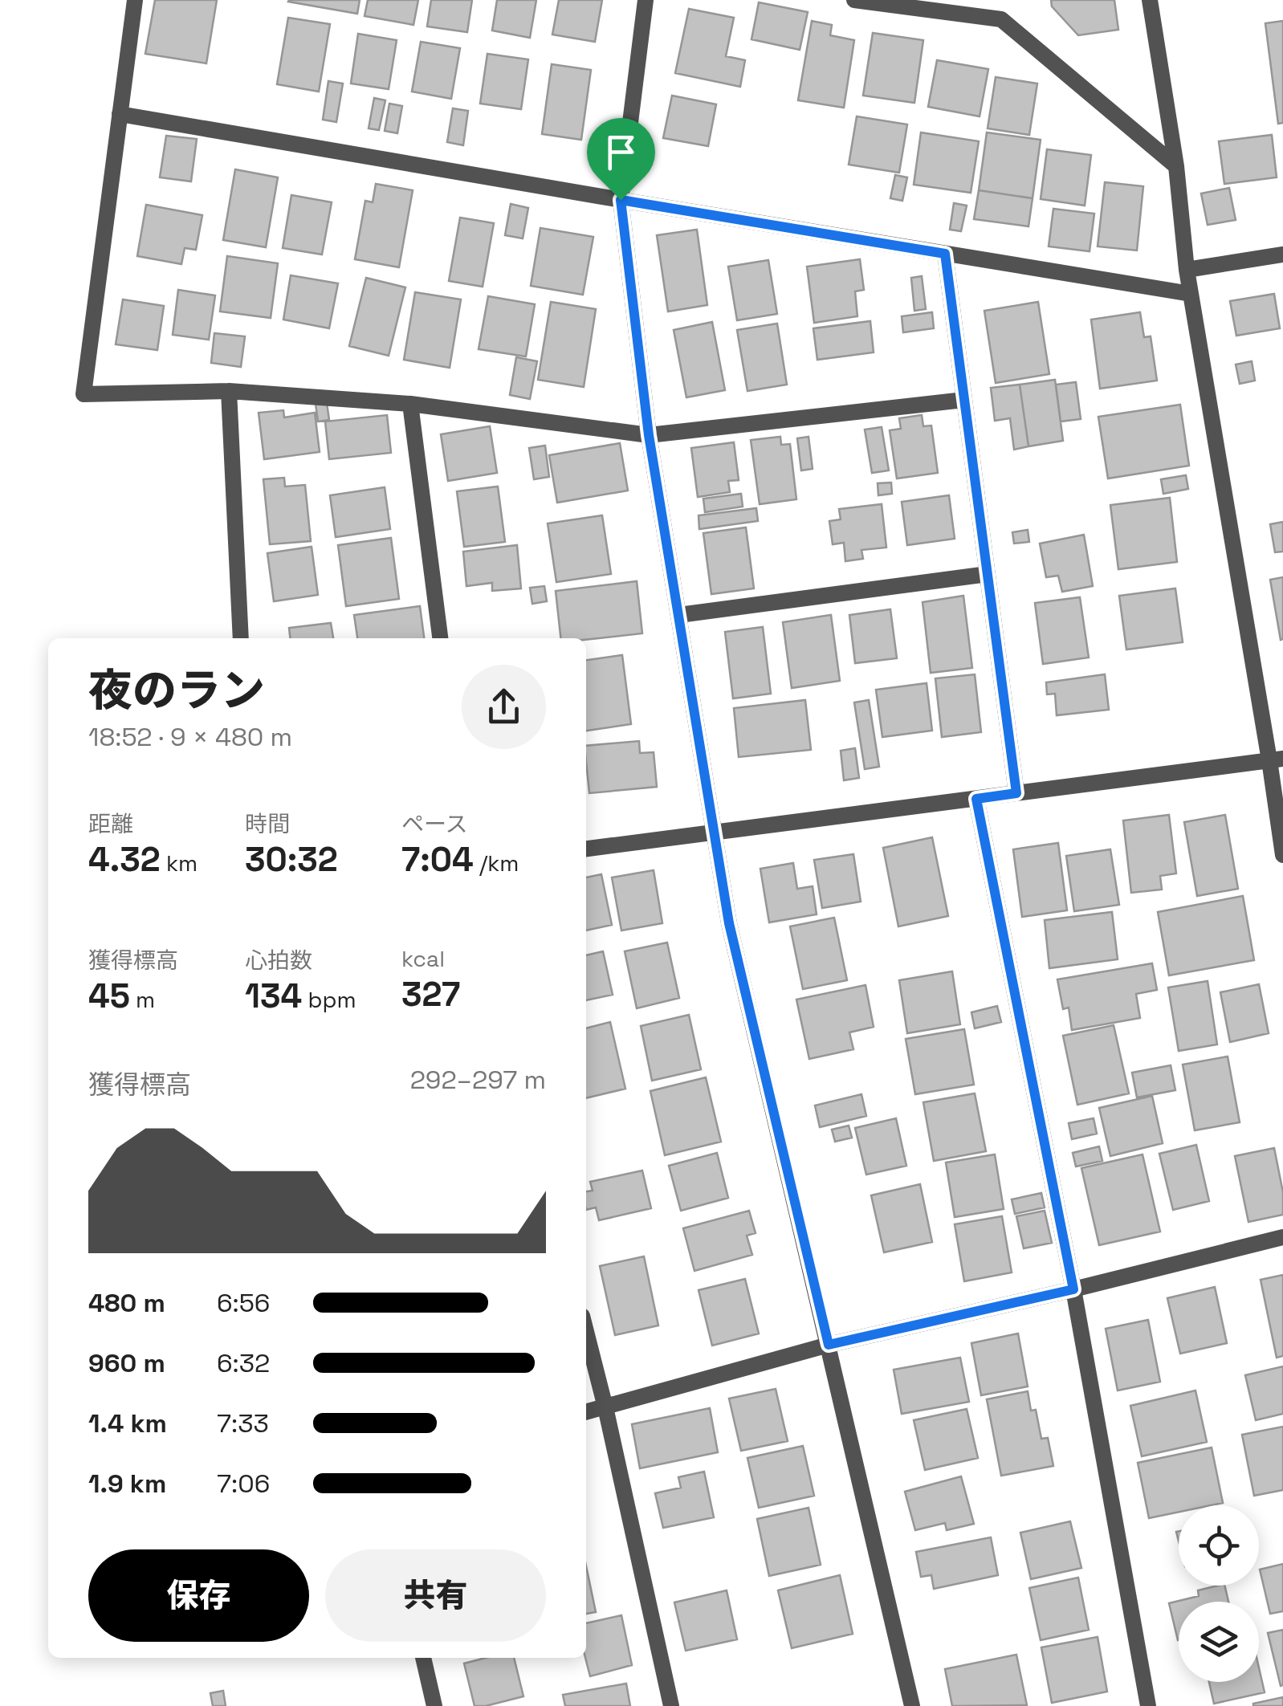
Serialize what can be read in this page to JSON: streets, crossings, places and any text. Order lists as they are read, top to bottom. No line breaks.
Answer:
{"page":{"heading":["夜のラン","18:52 · 9 × 480 m"],"stats":[["距離","4.32 km"],["時間","30:32"],["ペース","7:04 /km"],["獲得標高","45 m"],["心拍数","134 bpm"],["kcal","327"]],"chart":["獲得標高","292–297 m"],"list":[{"name":"480 m","note":"6:56"},{"name":"960 m","note":"6:32"},{"name":"1.4 km","note":"7:33"},{"name":"1.9 km","note":"7:06"}],"buttons":["保存","共有"]}}
